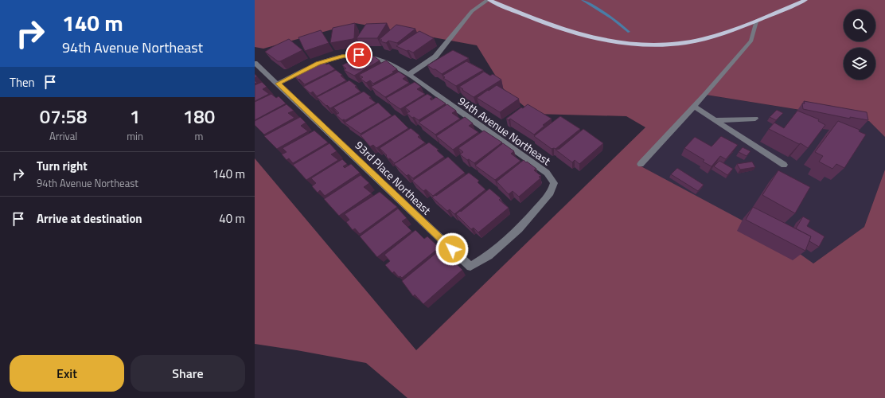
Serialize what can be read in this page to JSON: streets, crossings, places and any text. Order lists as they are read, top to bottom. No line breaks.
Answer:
{"streets":{"street":["94th Avenue Northeast","93rd Place Northeast"]},"crossings":[["94th Avenue Northeast","93rd Place Northeast"]],"page":{"turn":["140 m","94th Avenue Northeast"],"then":"Then","eta":["07:58","Arrival","1","min","180","m"],"list":[{"name":"Turn right","note":"94th Avenue Northeast","value":"140 m"},{"name":"Arrive at destination","value":"40 m"}],"buttons":["Exit","Share"]}}
